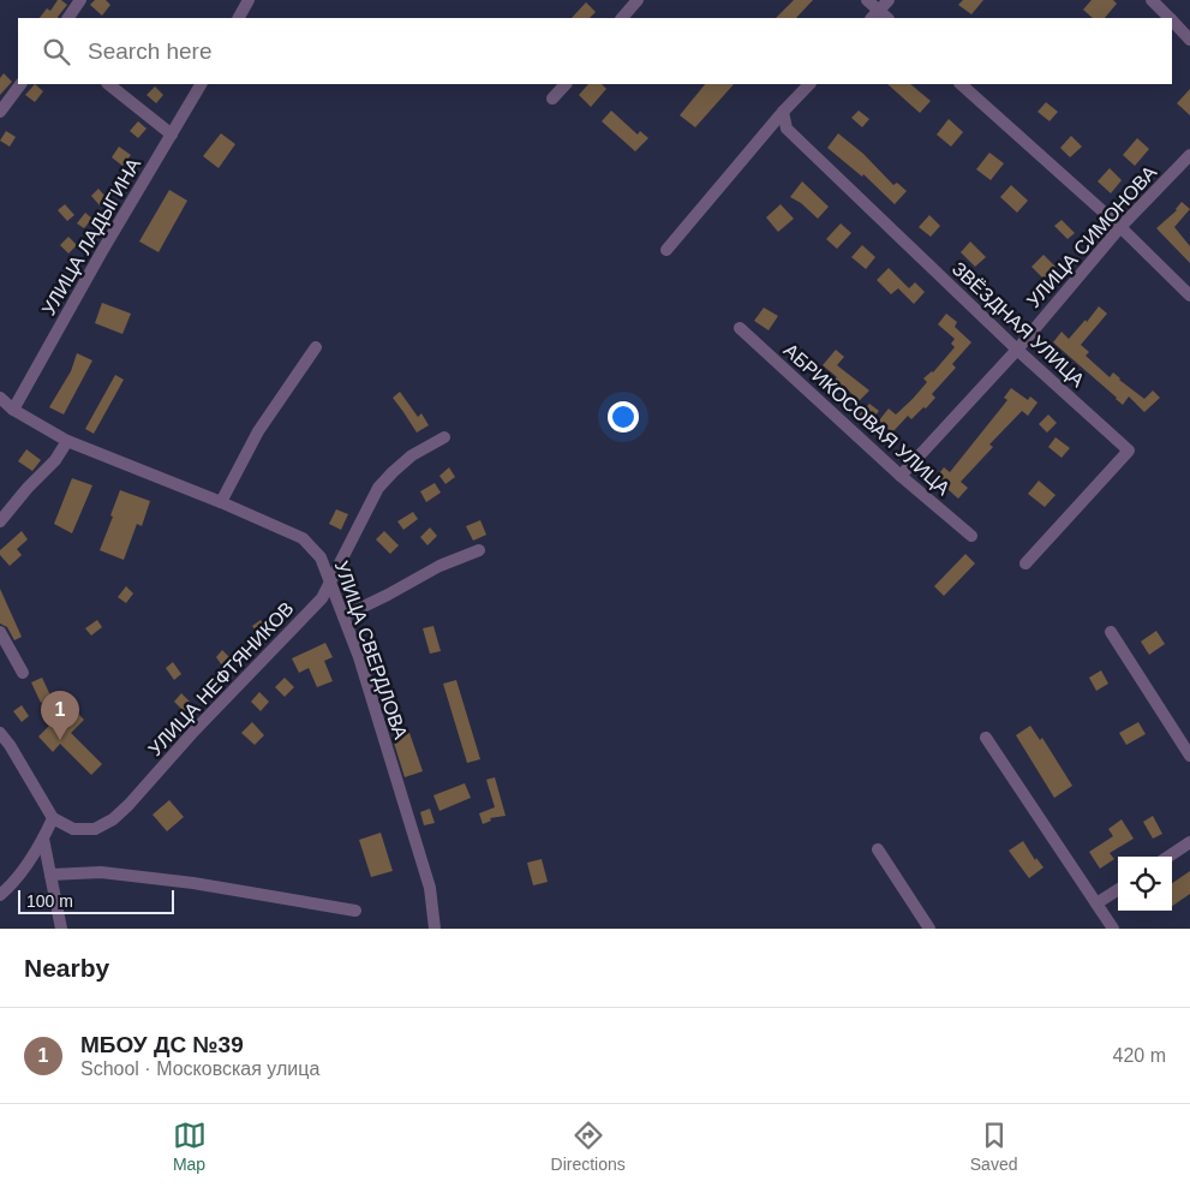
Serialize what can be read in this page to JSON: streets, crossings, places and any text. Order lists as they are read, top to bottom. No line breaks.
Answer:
{"streets":{"street":["УЛИЦА ЛАДЫГИНА","УЛИЦА СИМОНОВА","ЗВЁЗДНАЯ УЛИЦА","АБРИКОСОВАЯ УЛИЦА","УЛИЦА СВЕРДЛОВА","УЛИЦА НЕФТЯНИКОВ"]},"crossings":[["УЛИЦА ЛАДЫГИНА","УЛИЦА СВЕРДЛОВА"],["УЛИЦА СИМОНОВА","ЗВЁЗДНАЯ УЛИЦА"],["УЛИЦА СИМОНОВА","АБРИКОСОВАЯ УЛИЦА"],["УЛИЦА СВЕРДЛОВА","УЛИЦА НЕФТЯНИКОВ"]],"scale_bar":"100 m","page":{"search":"Search here","pins":"1","scale":"100 m","heading":"Nearby","list":[{"mark":"1","name":"МБОУ ДС №39","note":"School · Московская улица","value":"420 m"}],"nav":["Map","Directions","Saved"]}}
